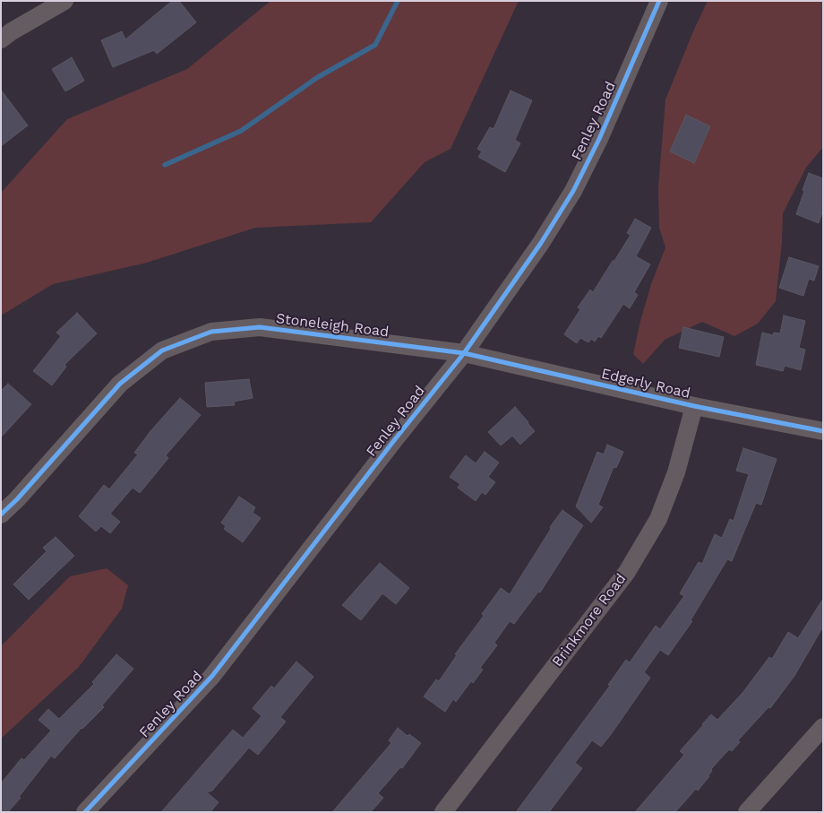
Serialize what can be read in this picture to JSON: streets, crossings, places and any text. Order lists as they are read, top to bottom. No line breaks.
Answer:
{"streets":{"street":["Fenley Road","Stoneleigh Road","Edgerly Road","Brinkmore Road"]},"crossings":[["Fenley Road","Stoneleigh Road"],["Fenley Road","Edgerly Road"],["Stoneleigh Road","Edgerly Road"],["Edgerly Road","Brinkmore Road"]]}
